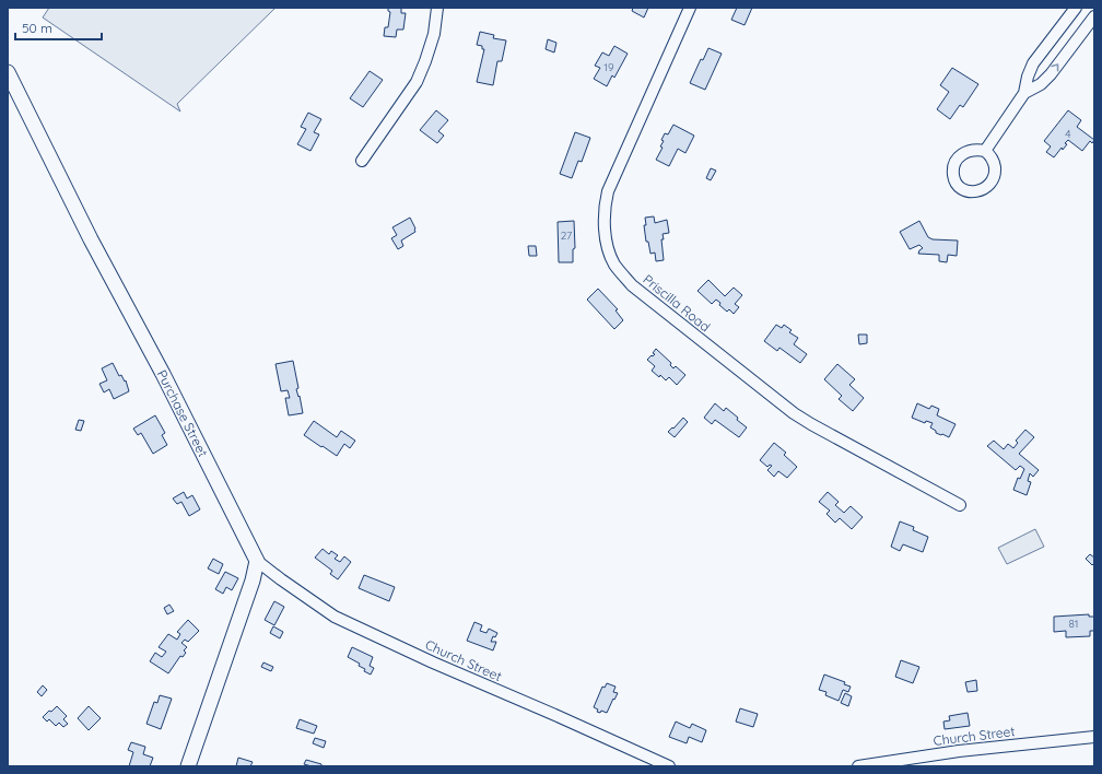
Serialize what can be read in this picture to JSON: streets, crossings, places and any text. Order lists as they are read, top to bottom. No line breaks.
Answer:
{"streets":{"street":["Priscilla Road","Purchase Street","Church Street"]},"crossings":[["Purchase Street","Church Street"]],"house_numbers":["19","4","27","81"],"scale_bar":"50 m"}
